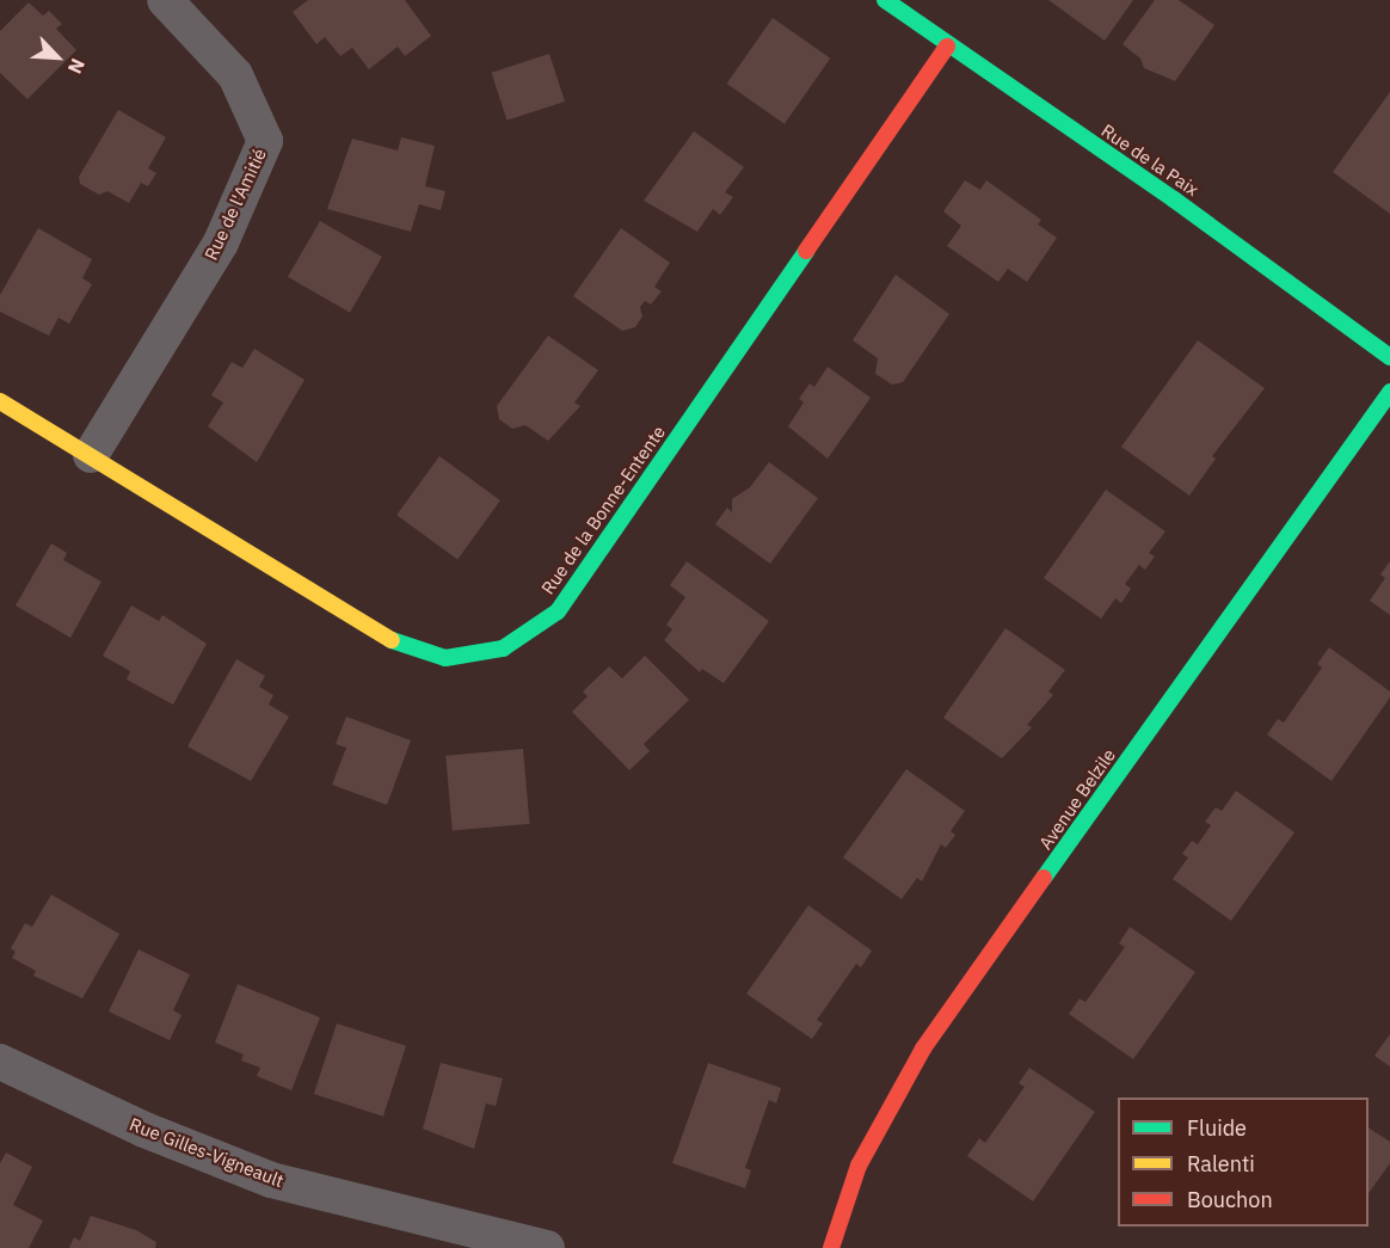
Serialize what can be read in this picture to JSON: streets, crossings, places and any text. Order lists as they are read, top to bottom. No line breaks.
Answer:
{"streets":{"street":["Rue de la Paix","Rue de l'Amitié","Rue de la Bonne-Entente","Avenue Belzile","Rue Gilles-Vigneault"]},"crossings":[["Rue de la Paix","Rue de la Bonne-Entente"],["Rue de l'Amitié","Rue de la Bonne-Entente"]],"legend":["Fluide","Ralenti","Bouchon"],"north":"bottom right"}
